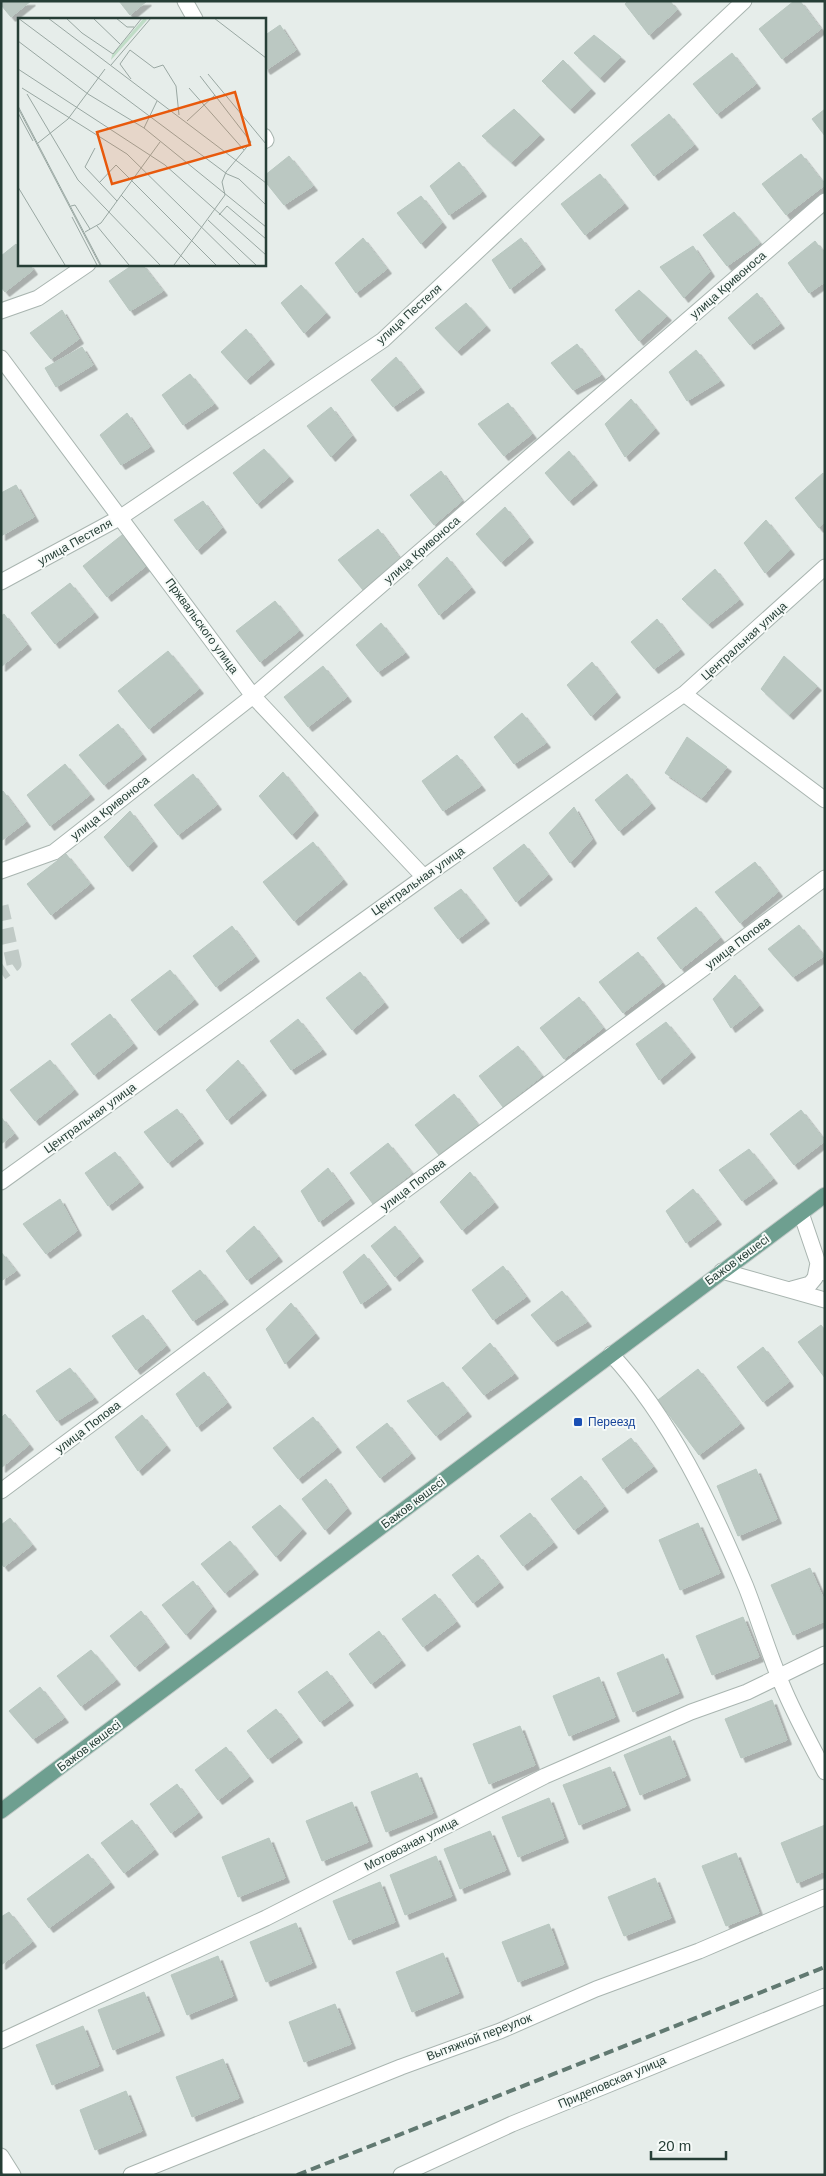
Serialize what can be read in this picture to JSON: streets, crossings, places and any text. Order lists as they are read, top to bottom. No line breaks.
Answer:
{"streets":{"main road":["Бажов көшесі"],"street":["улица Кривоноса","улица Пестеля","Пржвальского улица","Центральная улица","улица Попова","Мотовозная улица","Вытяжной переулок","Придеповская улица"]},"crossings":[["улица Кривоноса","Пржвальского улица"],["улица Пестеля","Пржвальского улица"],["Пржвальского улица","Центральная улица"]],"places":{"transit":["Переезд"]},"scale_bar":"20 m"}
